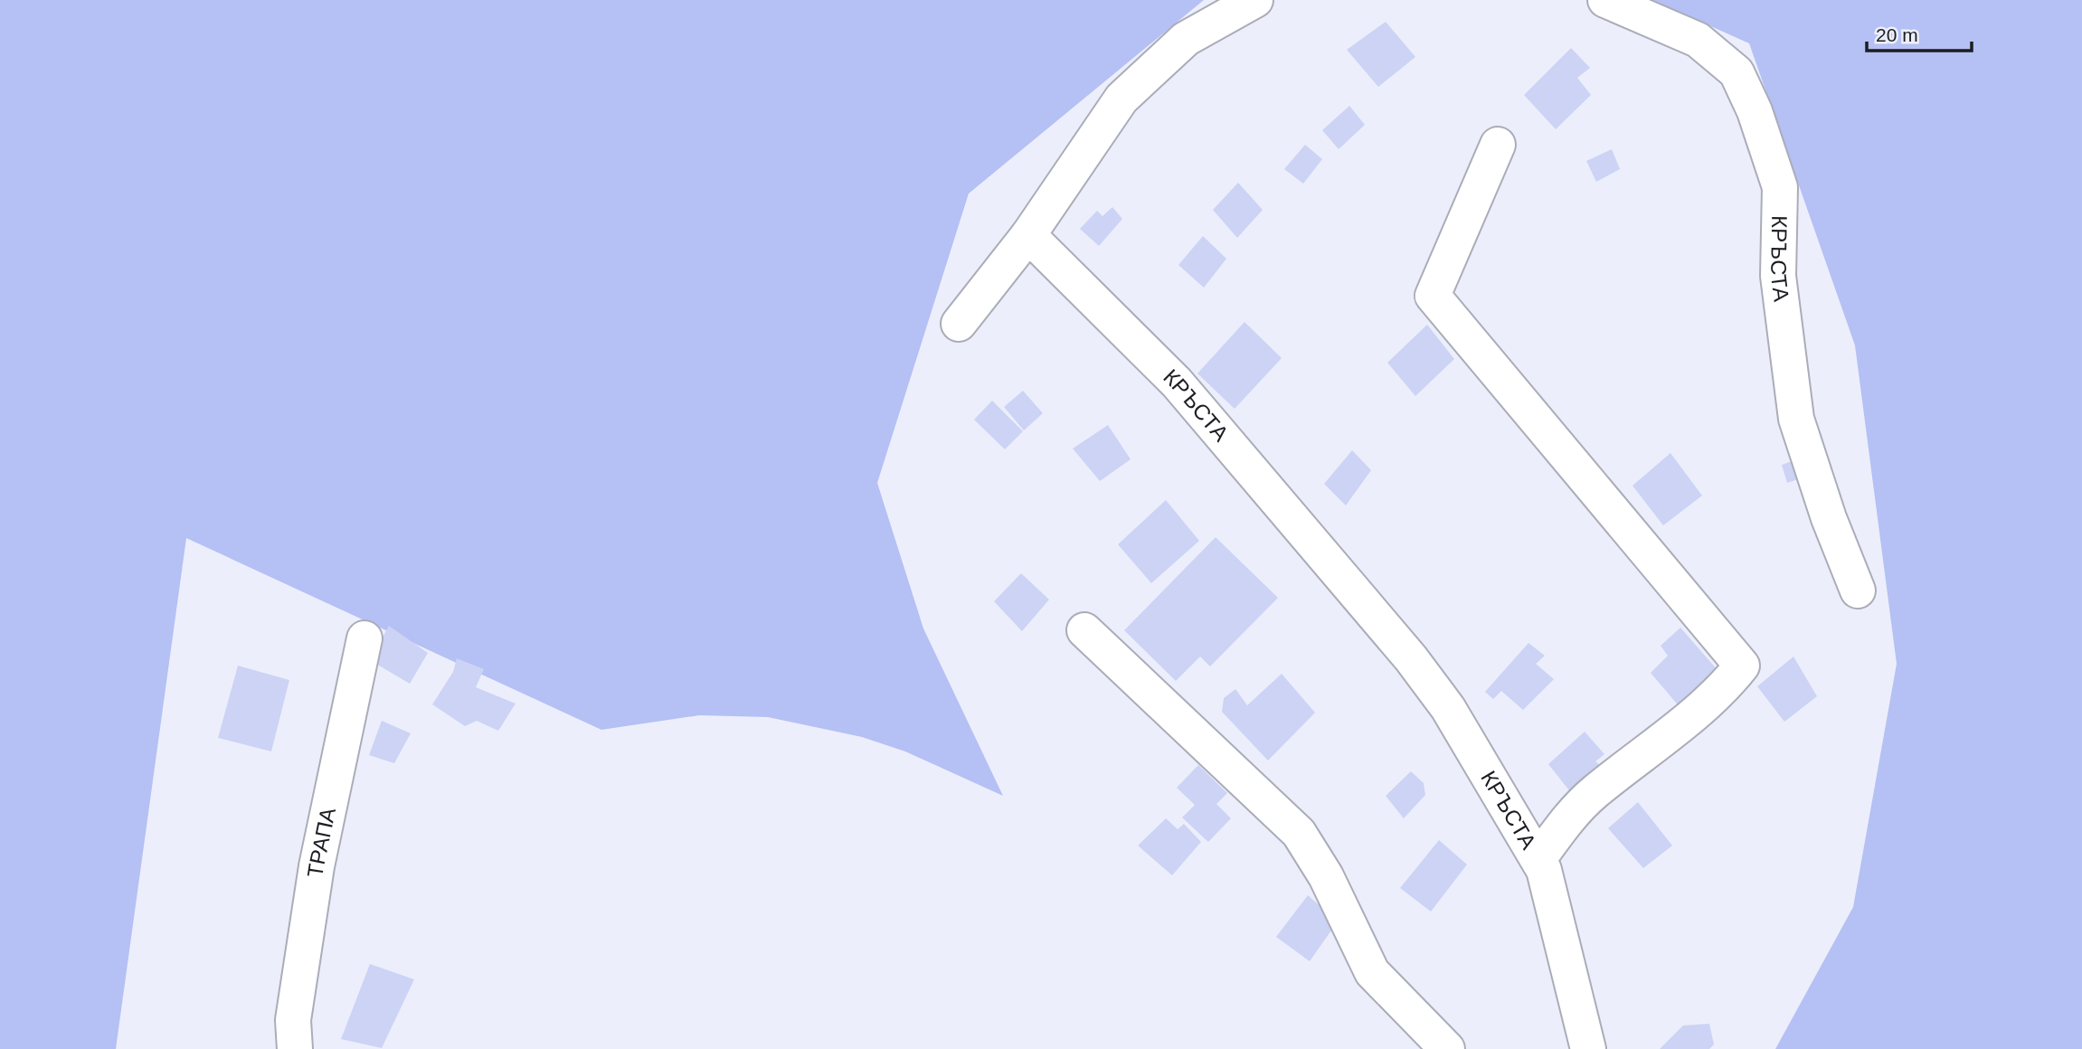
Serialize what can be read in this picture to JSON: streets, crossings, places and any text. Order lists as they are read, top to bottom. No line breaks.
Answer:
{"streets":{"street":["КРЪСТА","ТРАПА"]},"scale_bar":"20 m"}
